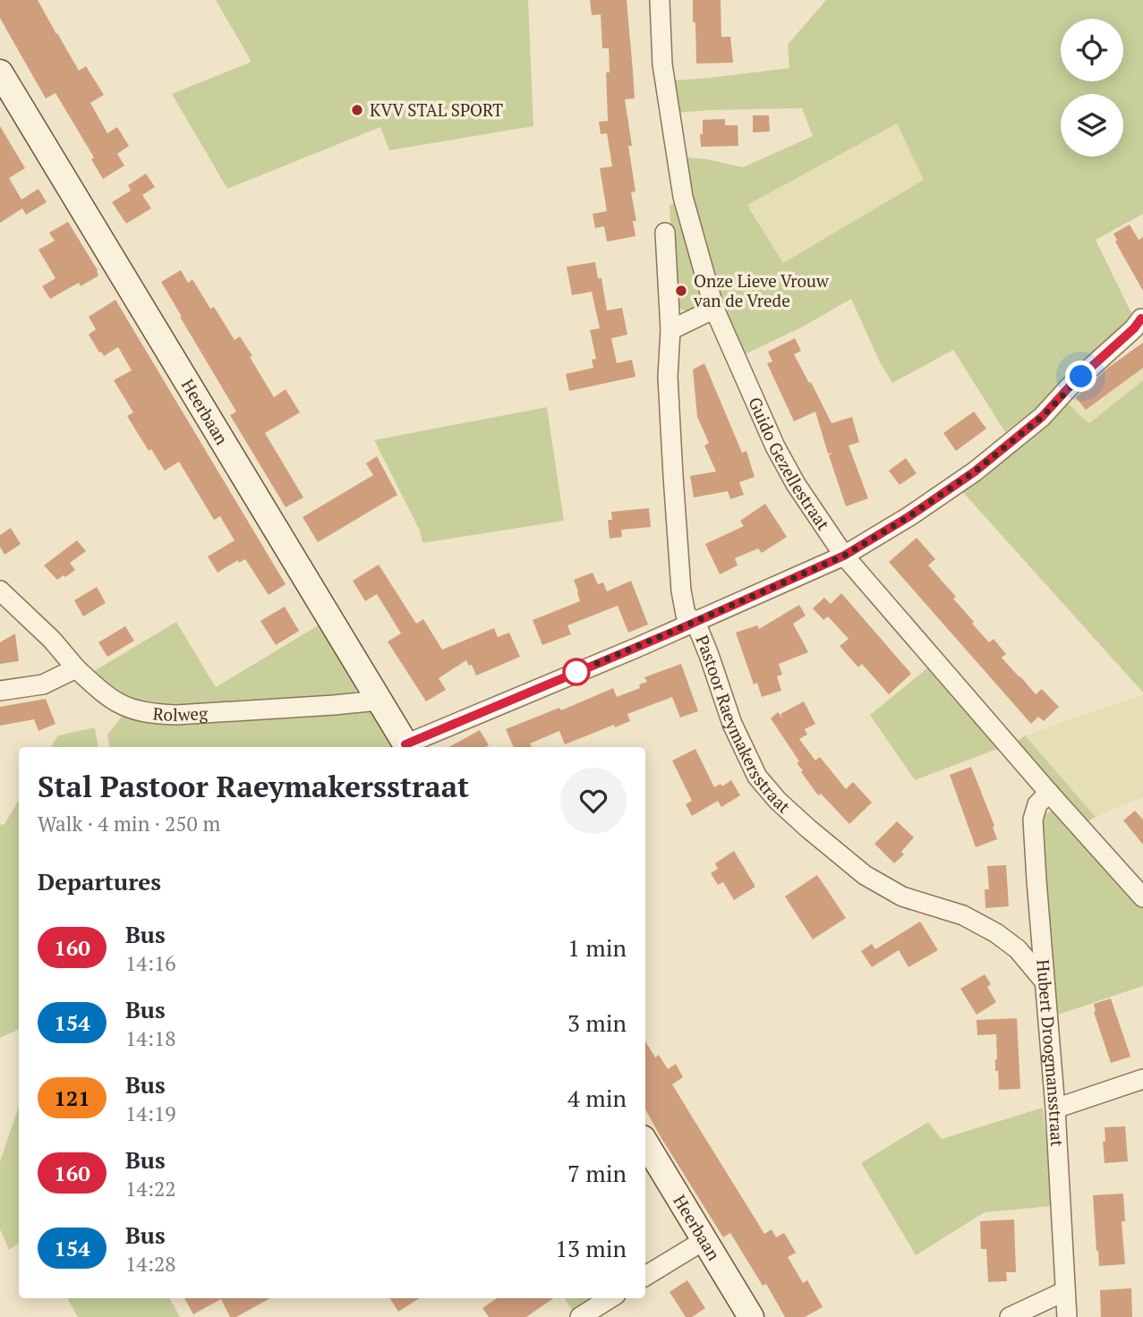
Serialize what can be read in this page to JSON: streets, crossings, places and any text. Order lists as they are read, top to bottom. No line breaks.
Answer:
{"streets":{"street":["Heerbaan","Guido Gezellestraat","Rolweg","Pastoor Raeymakersstraat","Hubert Droogmansstraat"]},"crossings":[["Heerbaan","Rolweg"],["Guido Gezellestraat","Hubert Droogmansstraat"],["Pastoor Raeymakersstraat","Hubert Droogmansstraat"]],"places":["KVV STAL SPORT","Onze Lieve Vrouw van de Vrede"],"lines":["bus line 160"],"page":{"heading":[["Stal Pastoor Raeymakersstraat","Walk · 4 min · 250 m"],"Departures"],"list":[{"mark":"160","name":"Bus","note":"14:16","value":"1 min"},{"mark":"154","name":"Bus","note":"14:18","value":"3 min"},{"mark":"121","name":"Bus","note":"14:19","value":"4 min"},{"mark":"160","name":"Bus","note":"14:22","value":"7 min"},{"mark":"154","name":"Bus","note":"14:28","value":"13 min"}]}}
